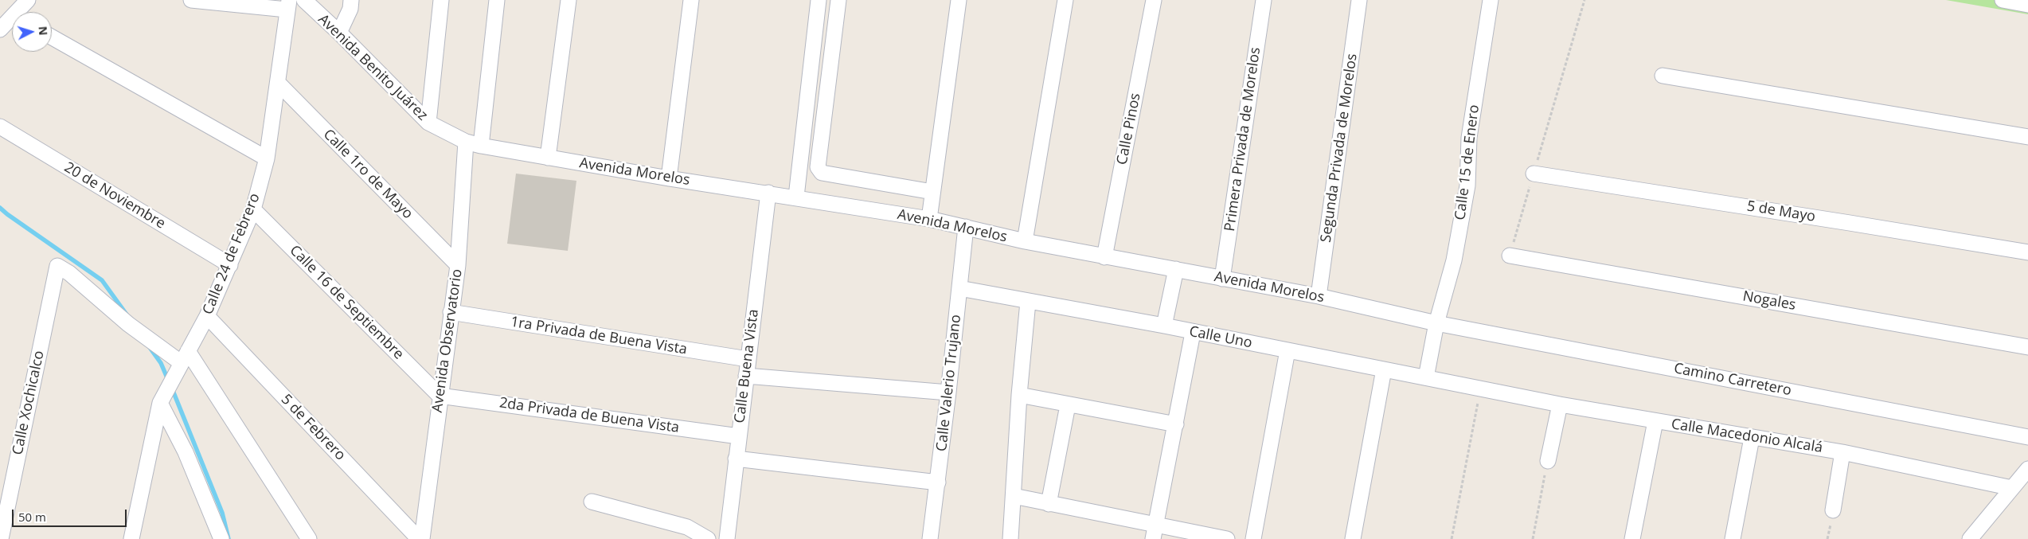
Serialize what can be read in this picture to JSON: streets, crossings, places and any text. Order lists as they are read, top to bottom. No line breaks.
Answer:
{"streets":{"street":["Avenida Benito Juárez","Calle Pinos","Primera Privada de Morelos","Segunda Privada de Morelos","Calle 15 de Enero","Avenida Morelos","Calle 1ro de Mayo","20 de Noviembre","5 de Mayo","Calle 24 de Febrero","Nogales","Calle 16 de Septiembre","1ra Privada de Buena Vista","Calle Uno","Avenida Observatorio","Calle Buena Vista","Camino Carretero","Calle Valerio Trujano","Calle Xochicalco","2da Privada de Buena Vista","5 de Febrero","Calle Macedonio Alcalá"]},"crossings":[["Avenida Benito Juárez","Avenida Morelos"],["Avenida Benito Juárez","Avenida Observatorio"],["Calle Pinos","Avenida Morelos"],["Primera Privada de Morelos","Avenida Morelos"],["Segunda Privada de Morelos","Avenida Morelos"],["Calle 15 de Enero","Avenida Morelos"],["Calle 15 de Enero","Calle Uno"],["Calle 15 de Enero","Camino Carretero"],["Avenida Morelos","Avenida Observatorio"],["Avenida Morelos","Calle Buena Vista"],["Avenida Morelos","Camino Carretero"],["Avenida Morelos","Calle Valerio Trujano"],["Calle 1ro de Mayo","Calle 24 de Febrero"],["Calle 1ro de Mayo","Avenida Observatorio"],["20 de Noviembre","Calle 24 de Febrero"],["Calle 24 de Febrero","Calle 16 de Septiembre"],["Calle 24 de Febrero","Calle Xochicalco"],["Calle 24 de Febrero","5 de Febrero"],["Calle 16 de Septiembre","Avenida Observatorio"],["Calle 16 de Septiembre","2da Privada de Buena Vista"],["1ra Privada de Buena Vista","Avenida Observatorio"],["1ra Privada de Buena Vista","Calle Buena Vista"],["Calle Uno","Calle Valerio Trujano"],["Calle Uno","Calle Macedonio Alcalá"],["Avenida Observatorio","2da Privada de Buena Vista"],["Calle Buena Vista","2da Privada de Buena Vista"]],"scale_bar":"50 m","north":"right"}
